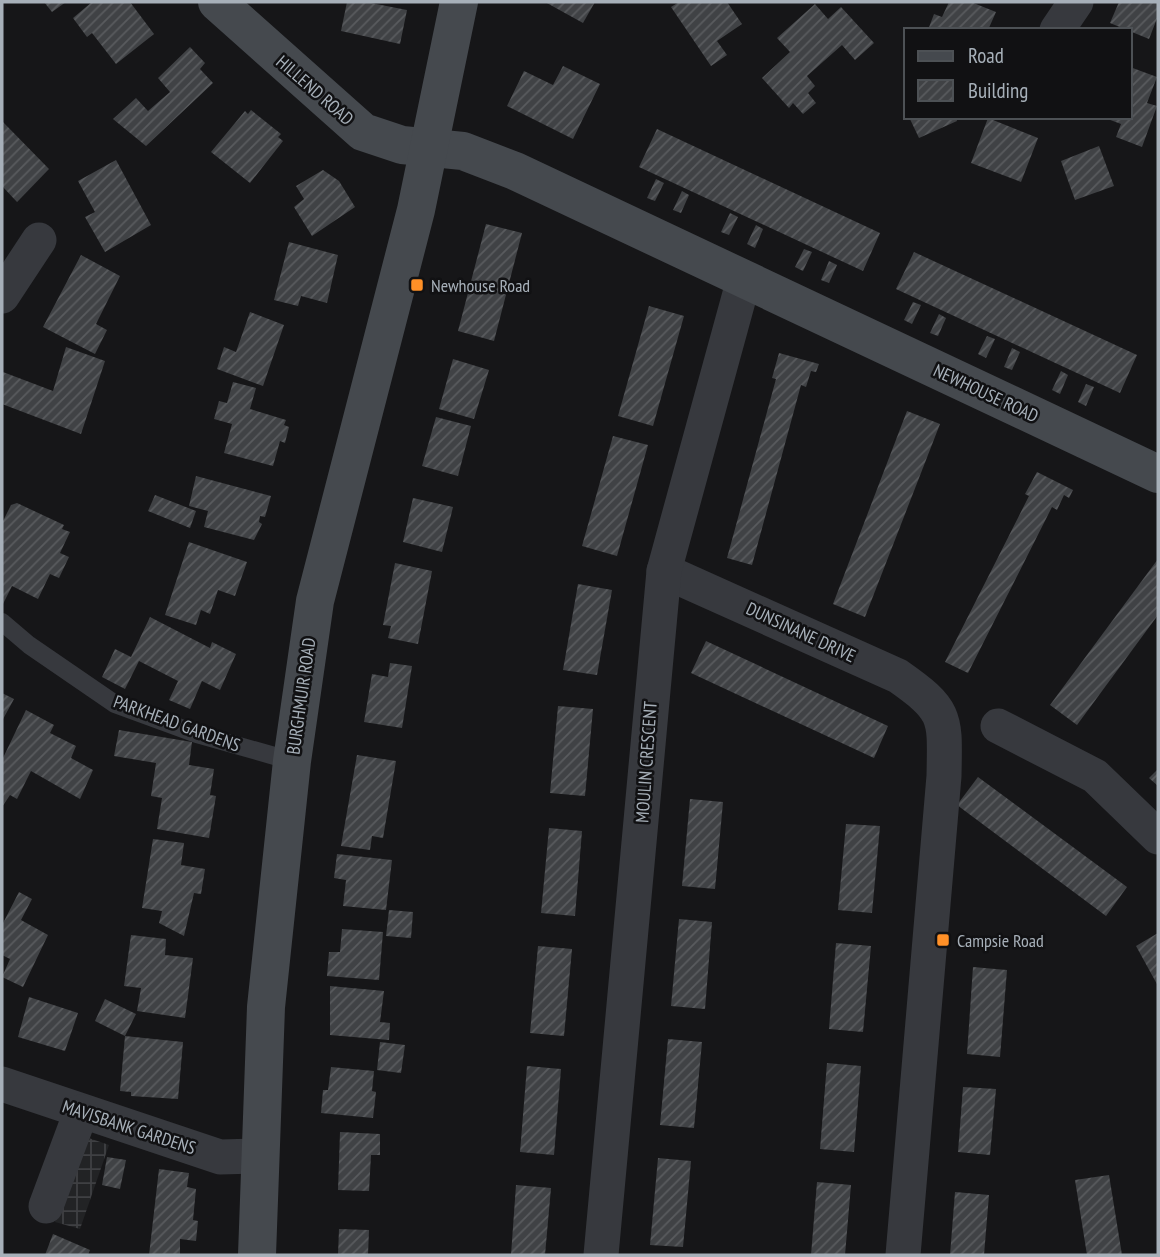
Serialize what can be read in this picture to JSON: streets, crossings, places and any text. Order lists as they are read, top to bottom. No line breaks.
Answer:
{"streets":{"street":["HILLEND ROAD","NEWHOUSE ROAD","DUNSINANE DRIVE","BURGHMUIR ROAD","MOULIN CRESCENT","MAVISBANK GARDENS"],"lane":["PARKHEAD GARDENS"]},"crossings":[["HILLEND ROAD","NEWHOUSE ROAD"],["HILLEND ROAD","BURGHMUIR ROAD"],["NEWHOUSE ROAD","BURGHMUIR ROAD"],["NEWHOUSE ROAD","MOULIN CRESCENT"],["DUNSINANE DRIVE","MOULIN CRESCENT"],["BURGHMUIR ROAD","PARKHEAD GARDENS"],["BURGHMUIR ROAD","MAVISBANK GARDENS"]],"places":{"transit":["Newhouse Road","Campsie Road"]},"legend":["Road","Building"]}
